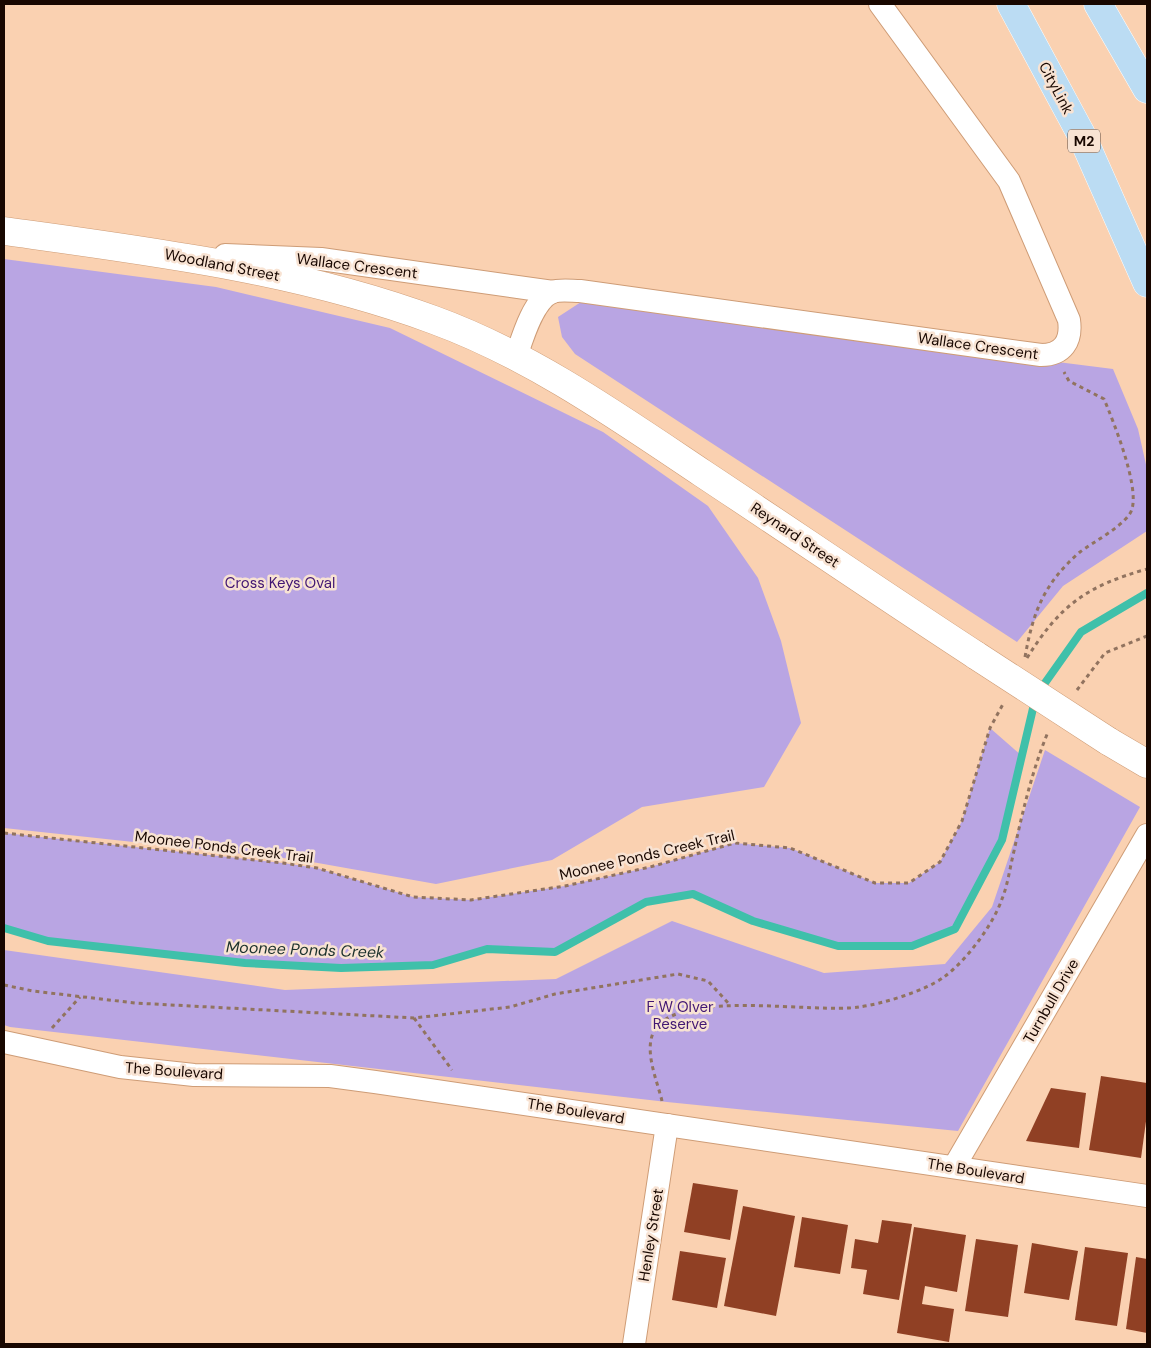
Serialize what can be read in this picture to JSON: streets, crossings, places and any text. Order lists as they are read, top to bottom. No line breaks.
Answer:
{"streets":{"highway":["CityLink","M2"],"street":["Woodland Street","Wallace Crescent","Reynard Street","Turnbull Drive","The Boulevard","Henley Street"],"path":["Moonee Ponds Creek Trail"]},"crossings":[["Woodland Street","Wallace Crescent"],["Woodland Street","Reynard Street"],["Turnbull Drive","The Boulevard"],["The Boulevard","Henley Street"]],"water":["Moonee Ponds Creek"],"parks":["Cross Keys Oval","F W Olver Reserve"]}
